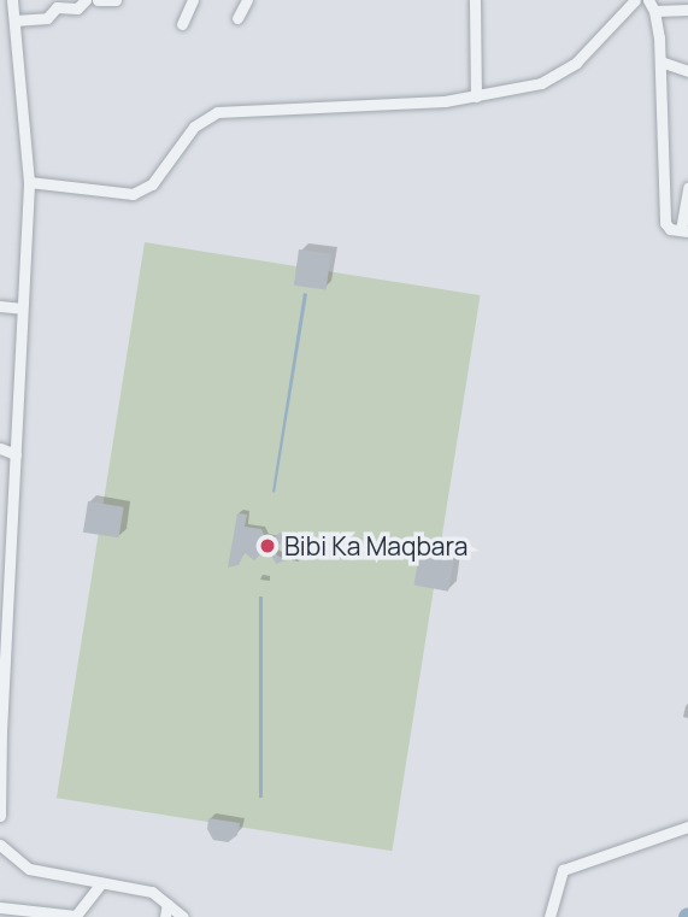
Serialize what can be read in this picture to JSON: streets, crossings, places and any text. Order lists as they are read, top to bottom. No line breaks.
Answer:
{"places":["Bibi Ka Maqbara"]}
